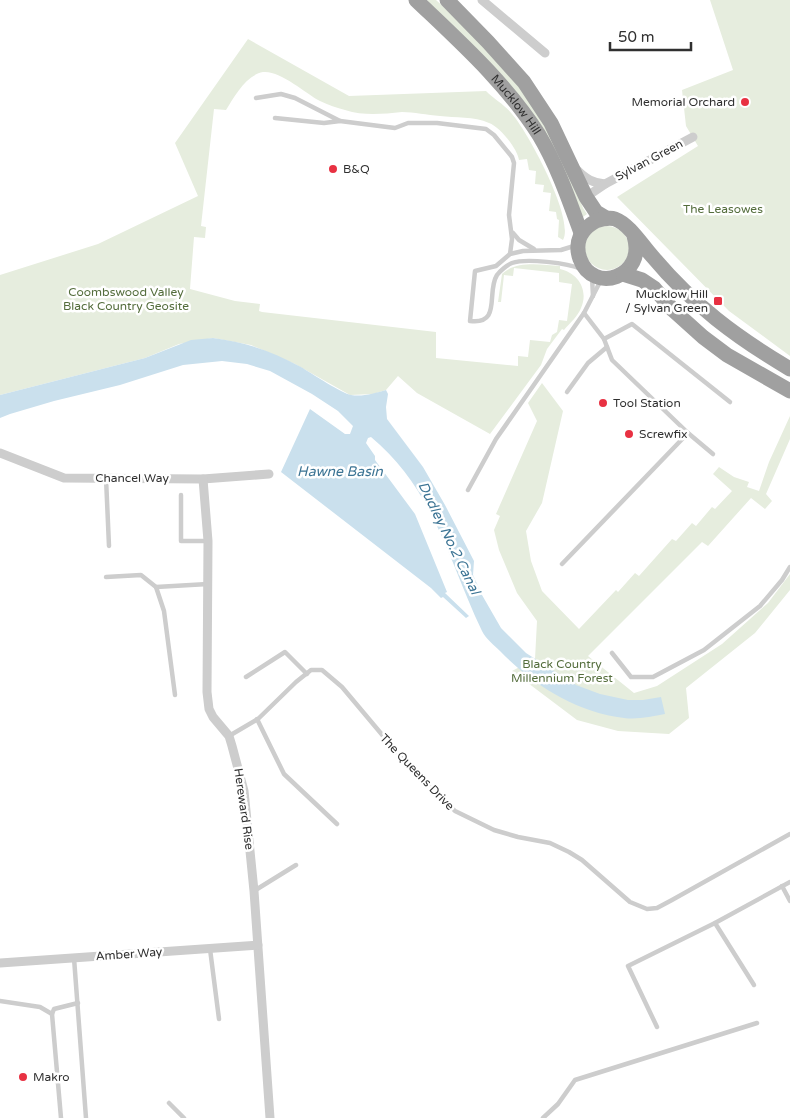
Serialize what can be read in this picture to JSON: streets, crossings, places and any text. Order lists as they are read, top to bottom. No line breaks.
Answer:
{"streets":{"highway":["Mucklow Hill"],"street":["Sylvan Green","Chancel Way","Hereward Rise","Amber Way"],"lane":["The Queens Drive"]},"crossings":[["Mucklow Hill","Sylvan Green"],["Chancel Way","Hereward Rise"],["Hereward Rise","Amber Way"]],"water":["Hawne Basin","Dudley No.2 Canal"],"parks":["The Leasowes","Coombswood Valley Black Country Geosite","Black Country Millennium Forest"],"places":{"other":["Memorial Orchard","B&Q","Tool Station","Screwfix","Makro"],"transit":["Mucklow Hill / Sylvan Green"]},"scale_bar":"50 m"}
